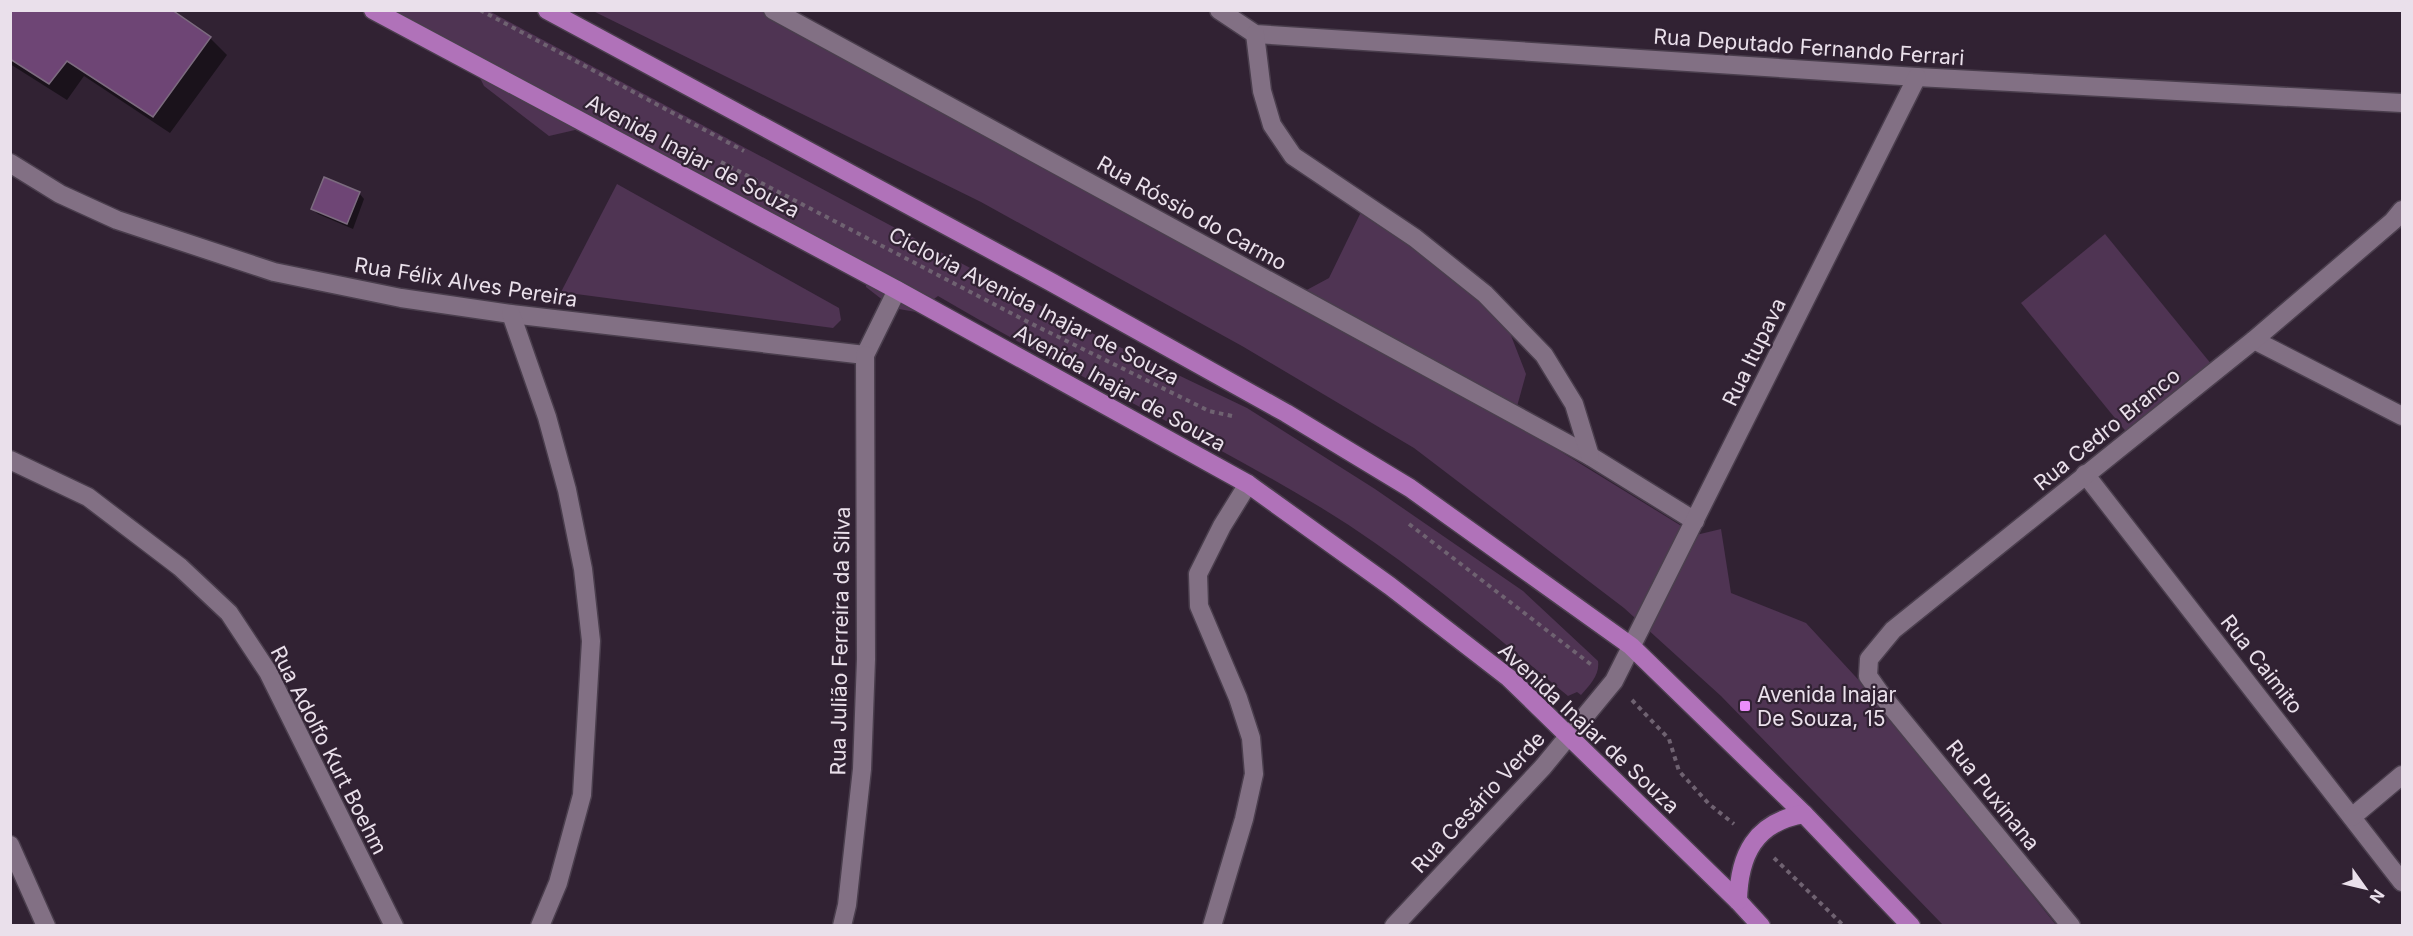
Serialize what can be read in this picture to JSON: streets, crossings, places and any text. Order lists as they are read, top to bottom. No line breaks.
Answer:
{"streets":{"main road":["Avenida Inajar de Souza"],"street":["Rua Deputado Fernando Ferrari","Rua Róssio do Carmo","Rua Félix Alves Pereira","Rua Itupava","Rua Cedro Branco","Rua Julião Ferreira da Silva","Rua Caimito","Rua Adolfo Kurt Boehm","Rua Puxinana","Rua Cesário Verde"],"path":["Ciclovia Avenida Inajar de Souza"]},"crossings":[["Rua Deputado Fernando Ferrari","Rua Itupava"],["Avenida Inajar de Souza","Rua Cesário Verde"],["Rua Róssio do Carmo","Rua Itupava"],["Rua Félix Alves Pereira","Rua Julião Ferreira da Silva"],["Rua Itupava","Rua Cesário Verde"],["Rua Cedro Branco","Rua Caimito"],["Rua Cedro Branco","Rua Puxinana"]],"places":{"transit":["Avenida Inajar De Souza, 15"]},"north":"bottom right"}
